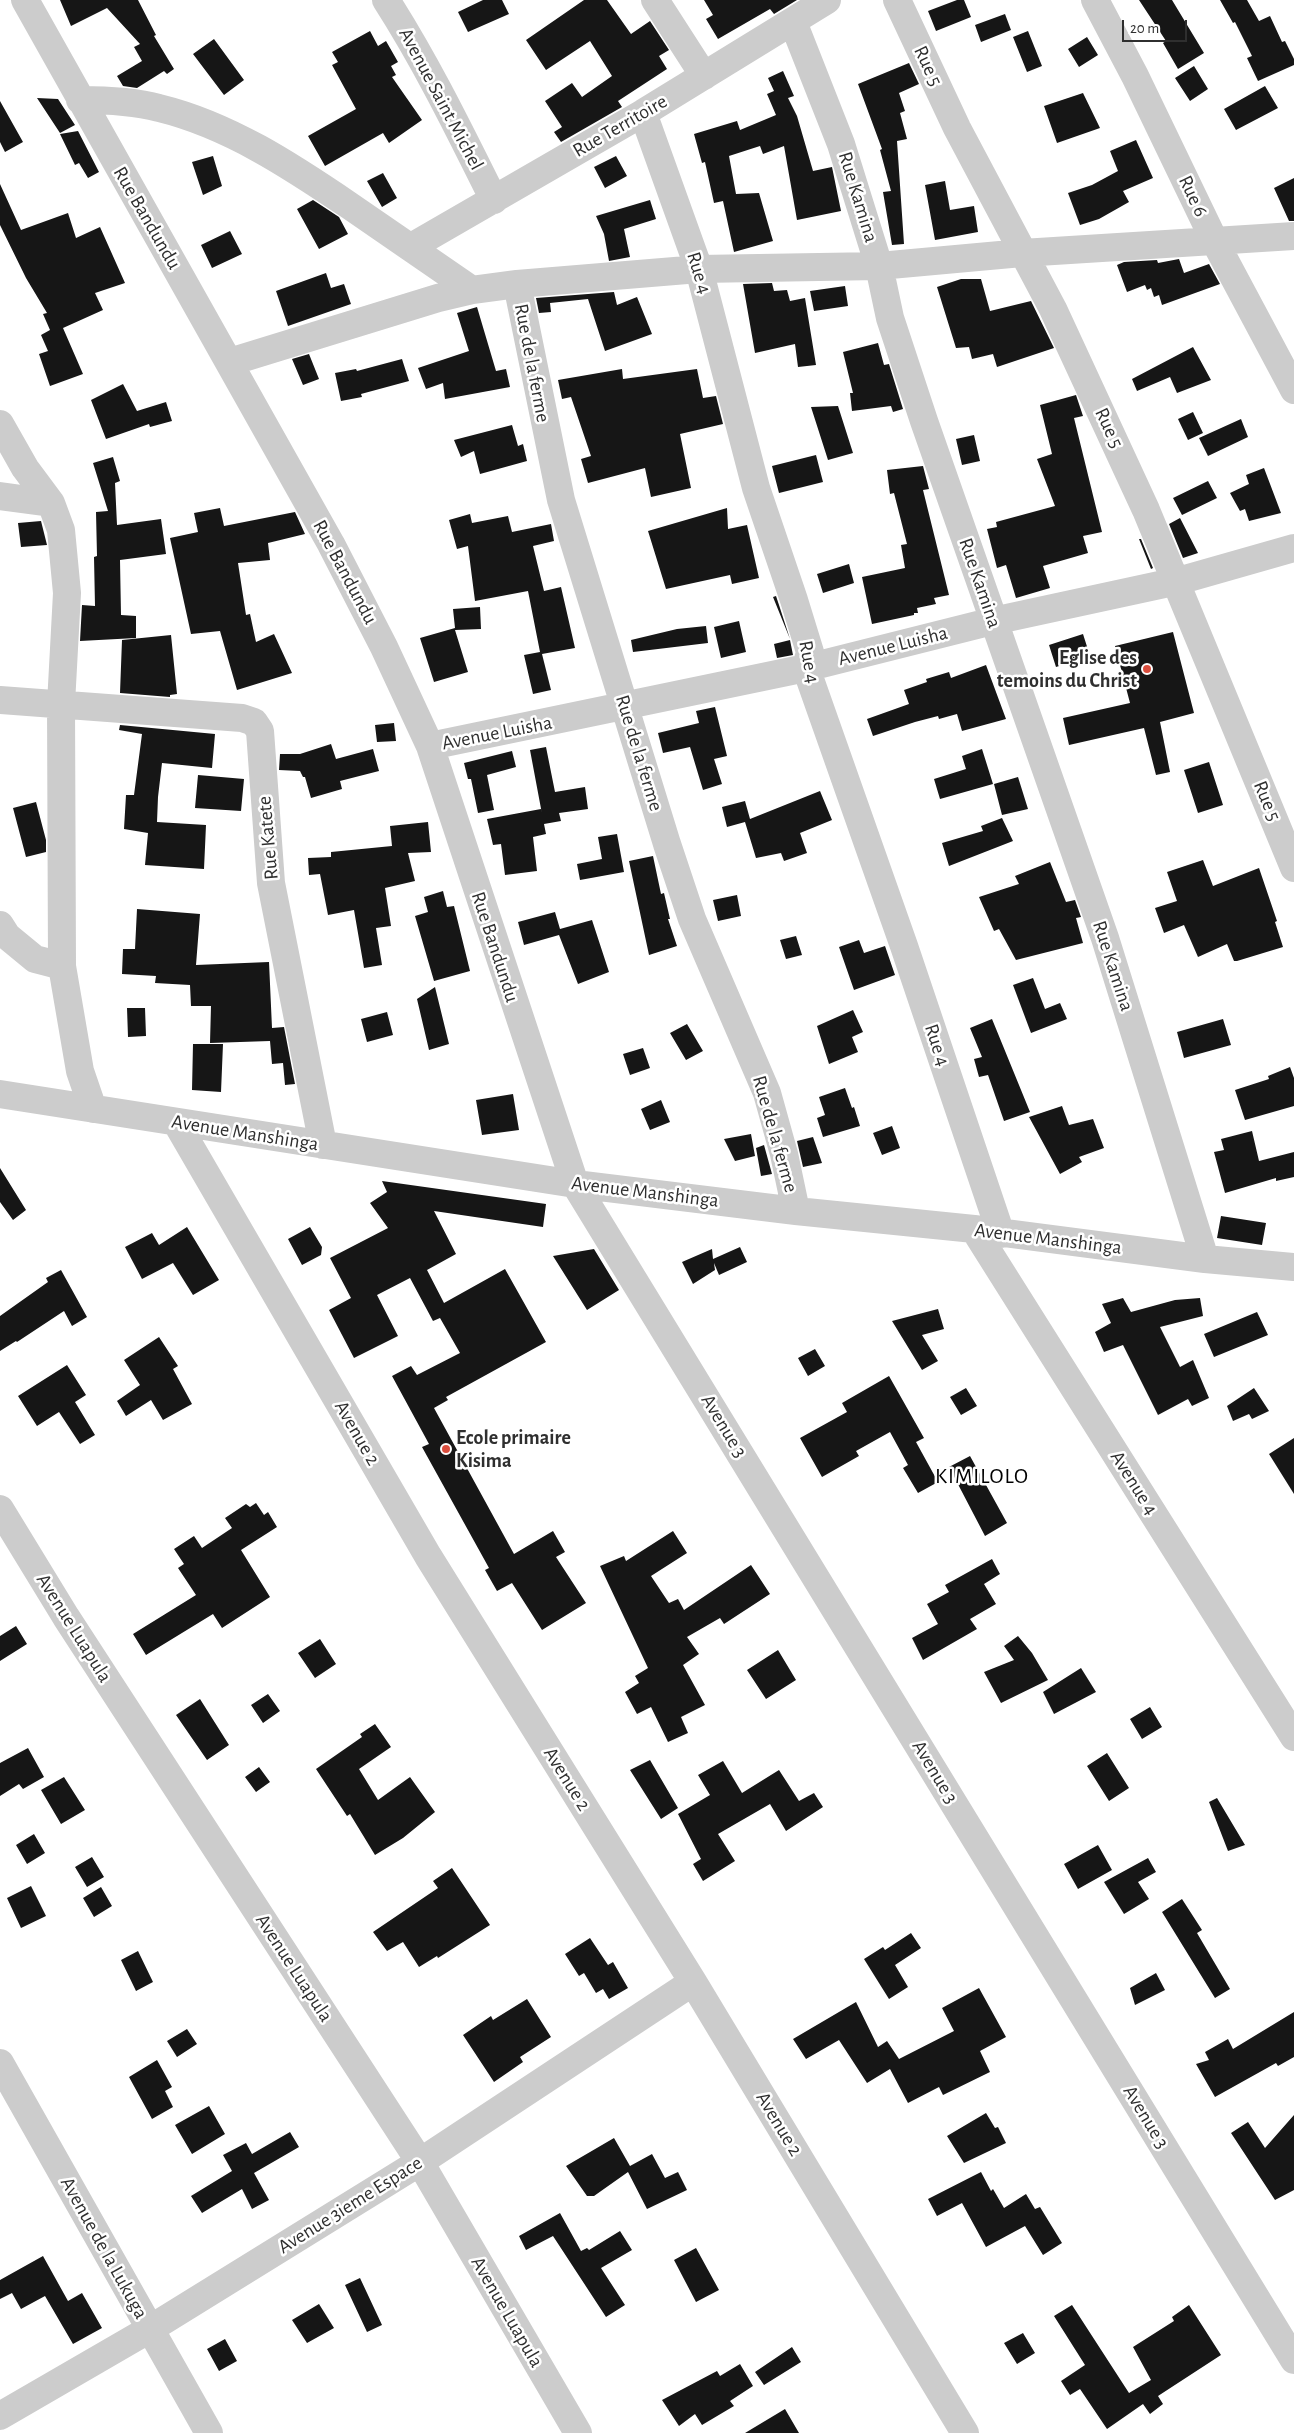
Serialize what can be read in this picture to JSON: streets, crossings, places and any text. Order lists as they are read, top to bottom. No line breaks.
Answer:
{"streets":{"street":["Rue 5","Avenue Saint Michel","Rue Territoire","Rue 6","Rue Kamina","Rue Bandundu","Rue 4","Rue de la ferme","Avenue Luisha","Rue Katete","Avenue Manshinga","Avenue 3","Avenue 2","Avenue 4","Avenue Luapula","Avenue 3ieme Espace","Avenue de la Lukuga"]},"crossings":[["Rue 5","Avenue Luisha"],["Avenue Saint Michel","Rue Territoire"],["Rue Territoire","Rue Kamina"],["Rue Territoire","Rue 4"],["Rue Kamina","Avenue Luisha"],["Rue Kamina","Avenue Manshinga"],["Rue Bandundu","Avenue Luisha"],["Rue Bandundu","Avenue Manshinga"],["Rue Bandundu","Avenue 3"],["Rue 4","Avenue Luisha"],["Rue 4","Avenue Manshinga"],["Rue de la ferme","Avenue Luisha"],["Rue de la ferme","Avenue Manshinga"],["Rue Katete","Avenue Manshinga"],["Avenue Manshinga","Avenue 3"],["Avenue Manshinga","Avenue 2"],["Avenue Manshinga","Avenue 4"],["Avenue 2","Avenue 3ieme Espace"],["Avenue Luapula","Avenue 3ieme Espace"],["Avenue 3ieme Espace","Avenue de la Lukuga"]],"districts":["KIMILOLO"],"places":["Eglise des temoins du Christ","Ecole primaire Kisima"],"scale_bar":"20 m"}
